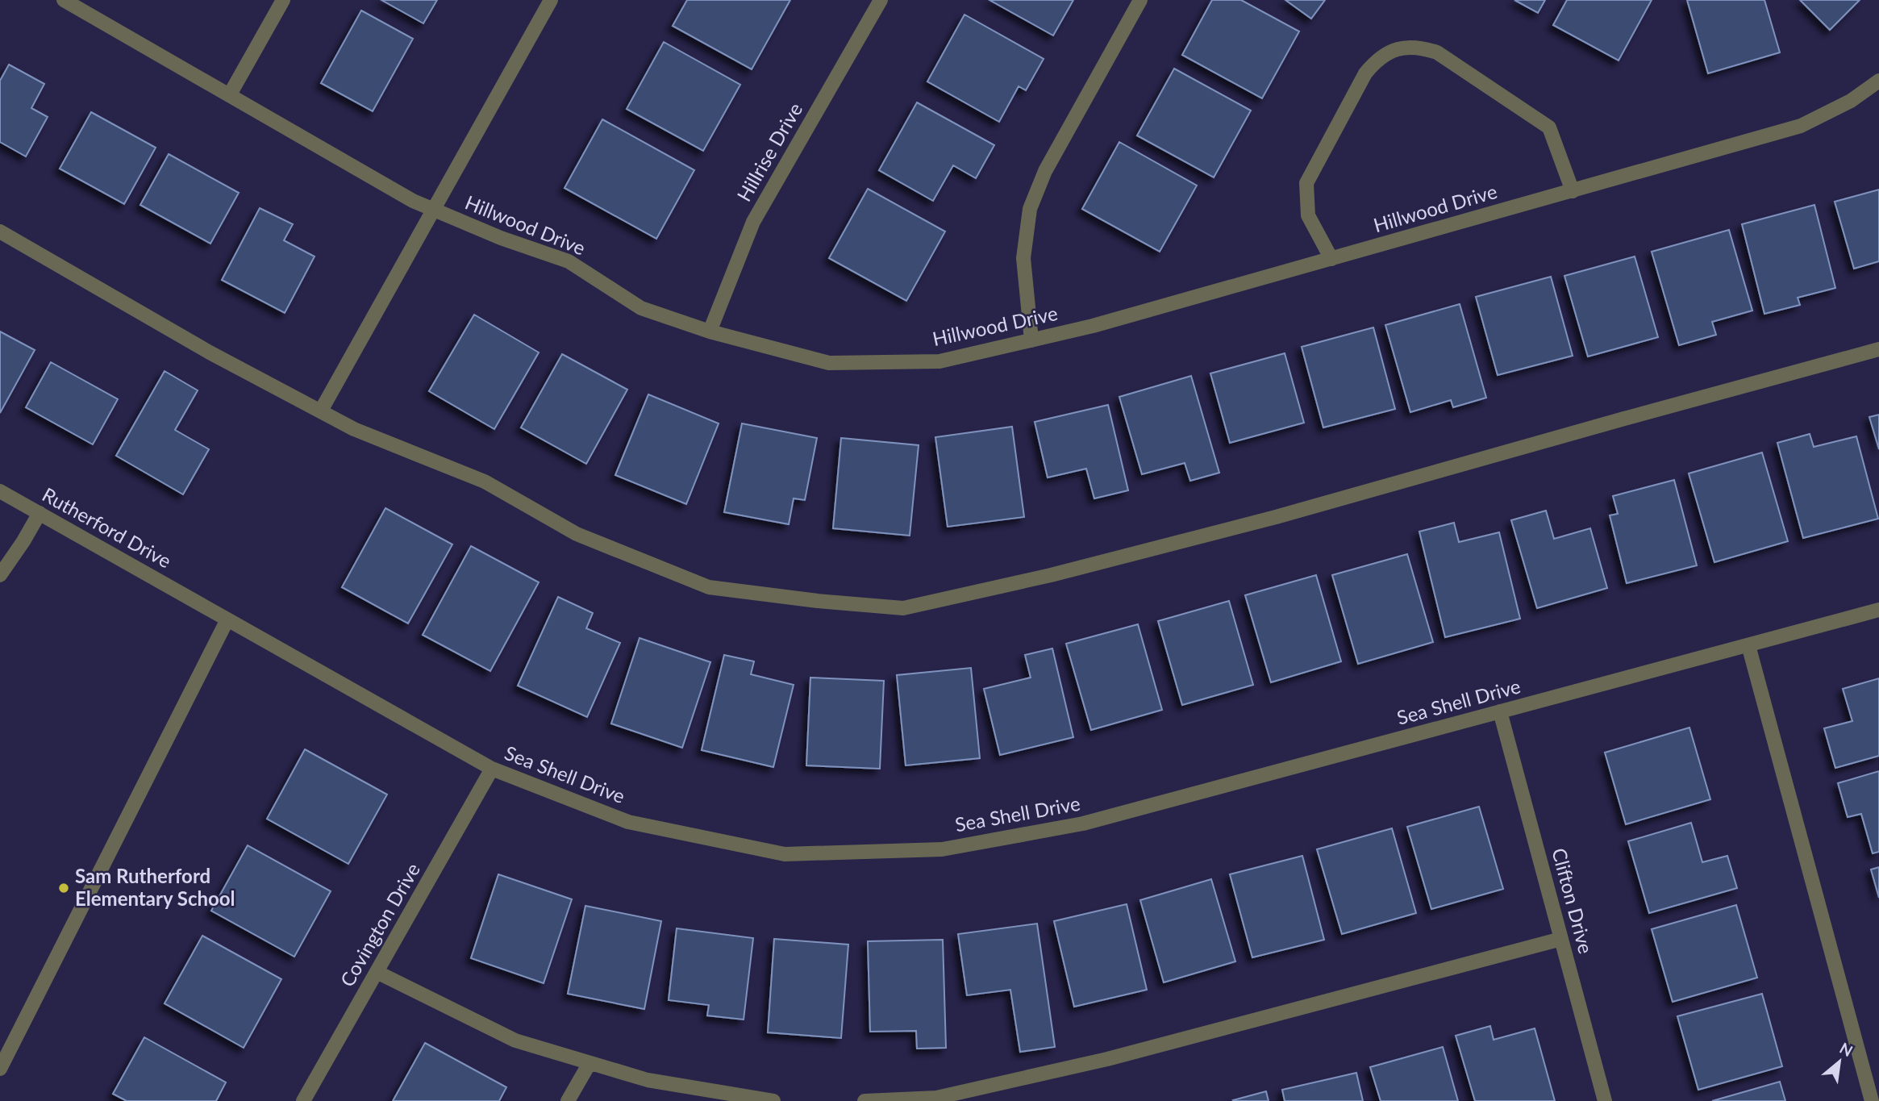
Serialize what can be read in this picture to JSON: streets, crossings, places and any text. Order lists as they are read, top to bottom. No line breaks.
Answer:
{"streets":{"street":["Hillrise Drive","Hillwood Drive","Rutherford Drive","Sea Shell Drive","Clifton Drive","Covington Drive"]},"crossings":[["Hillrise Drive","Hillwood Drive"],["Rutherford Drive","Sea Shell Drive"],["Sea Shell Drive","Clifton Drive"],["Sea Shell Drive","Covington Drive"]],"places":["Sam Rutherford Elementary School"],"north":"top right"}
